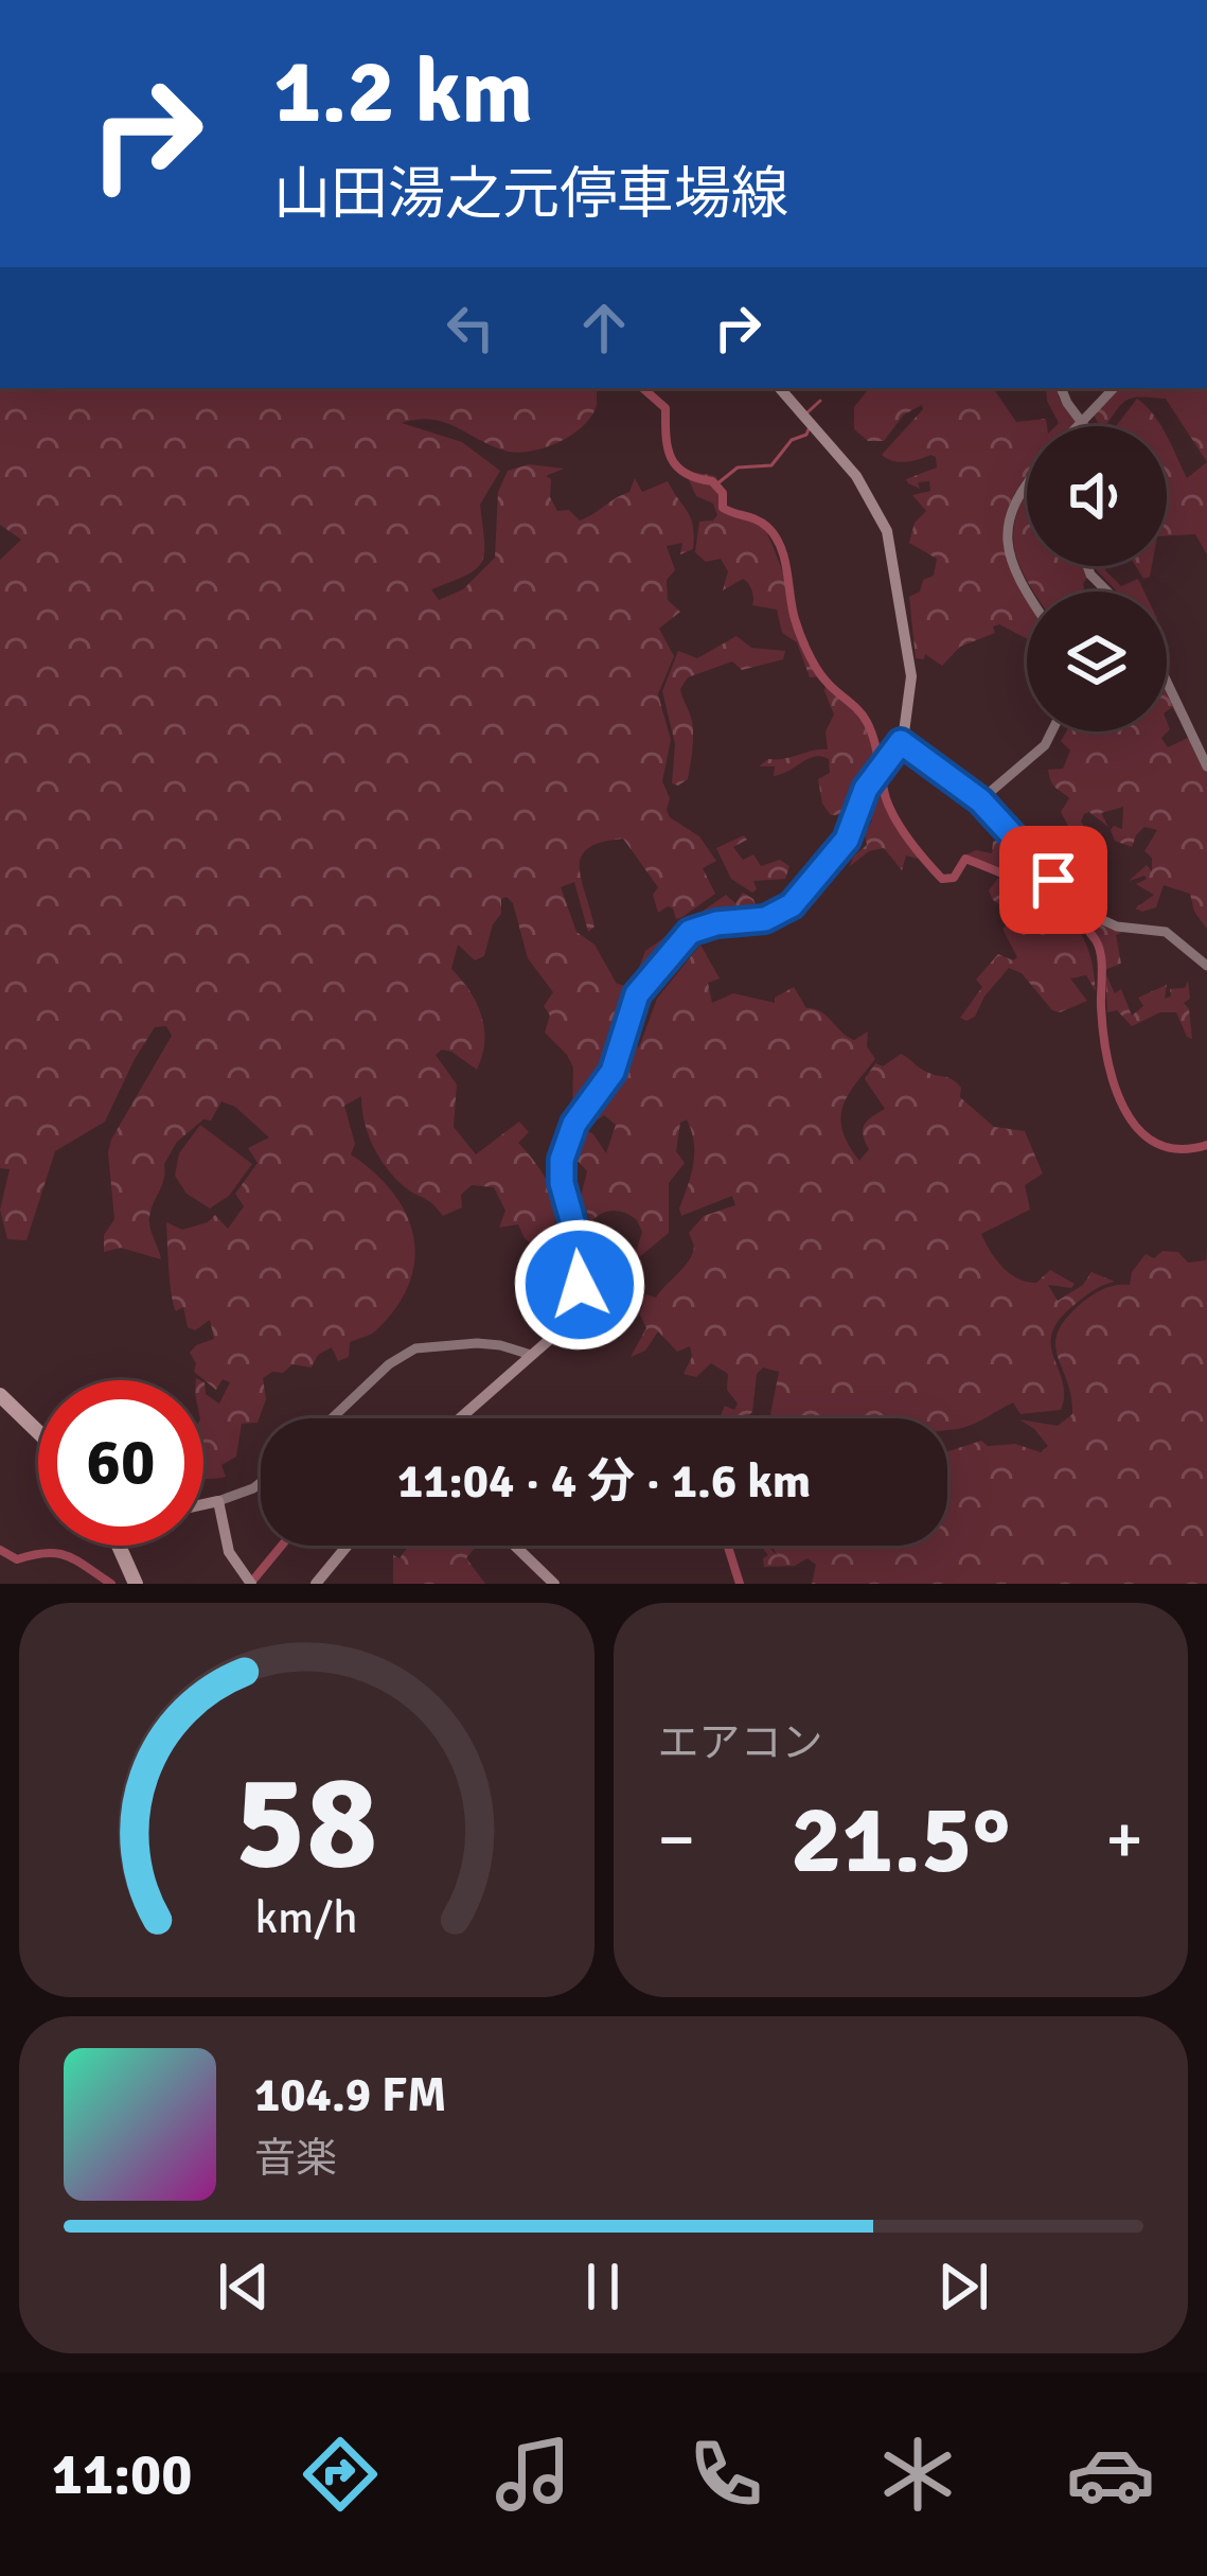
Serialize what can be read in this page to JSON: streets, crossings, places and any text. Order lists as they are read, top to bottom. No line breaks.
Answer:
{"page":{"turn":["1.2 km","山田湯之元停車場線"],"limit":"60","trip":"11:04 · 4 分 · 1.6 km","tile":"エアコン","heat":["−","21.5°","+"],"song":["104.9 FM","音楽"],"tabs":"11:00","gauge":["58","km/h"]}}
